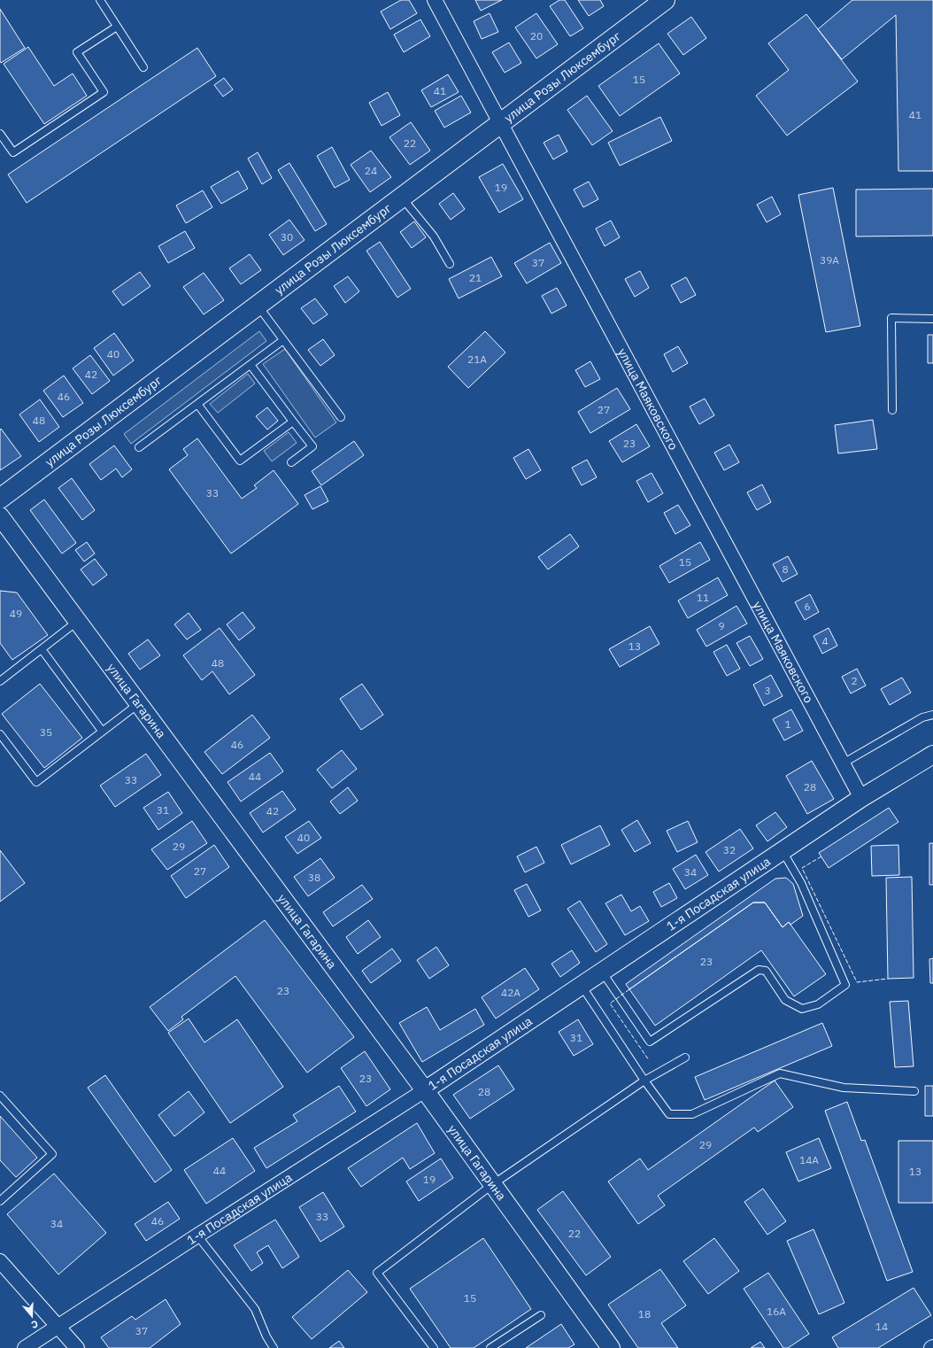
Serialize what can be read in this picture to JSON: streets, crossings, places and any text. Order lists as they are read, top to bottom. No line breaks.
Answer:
{"streets":{"main road":["улица Розы Люксембург"],"street":["улица Маяковского","улица Гагарина","1-я Посадская улица"]},"crossings":[["улица Розы Люксембург","улица Маяковского"],["улица Маяковского","1-я Посадская улица"],["улица Гагарина","1-я Посадская улица"]],"house_numbers":["20","15","41","41","22","24","19","30","39А","37","21","40","21А","42","46","27","48","23","33","15","8","11","6","49","9","4","13","48","2","3","1","35","46","44","33","28","31","42","40","29","32","27","34","38","23","23","42А","31","23","28","29","14А","44","13","19","33","46","34","22","15","16А","18","14","37"],"north":"bottom"}
